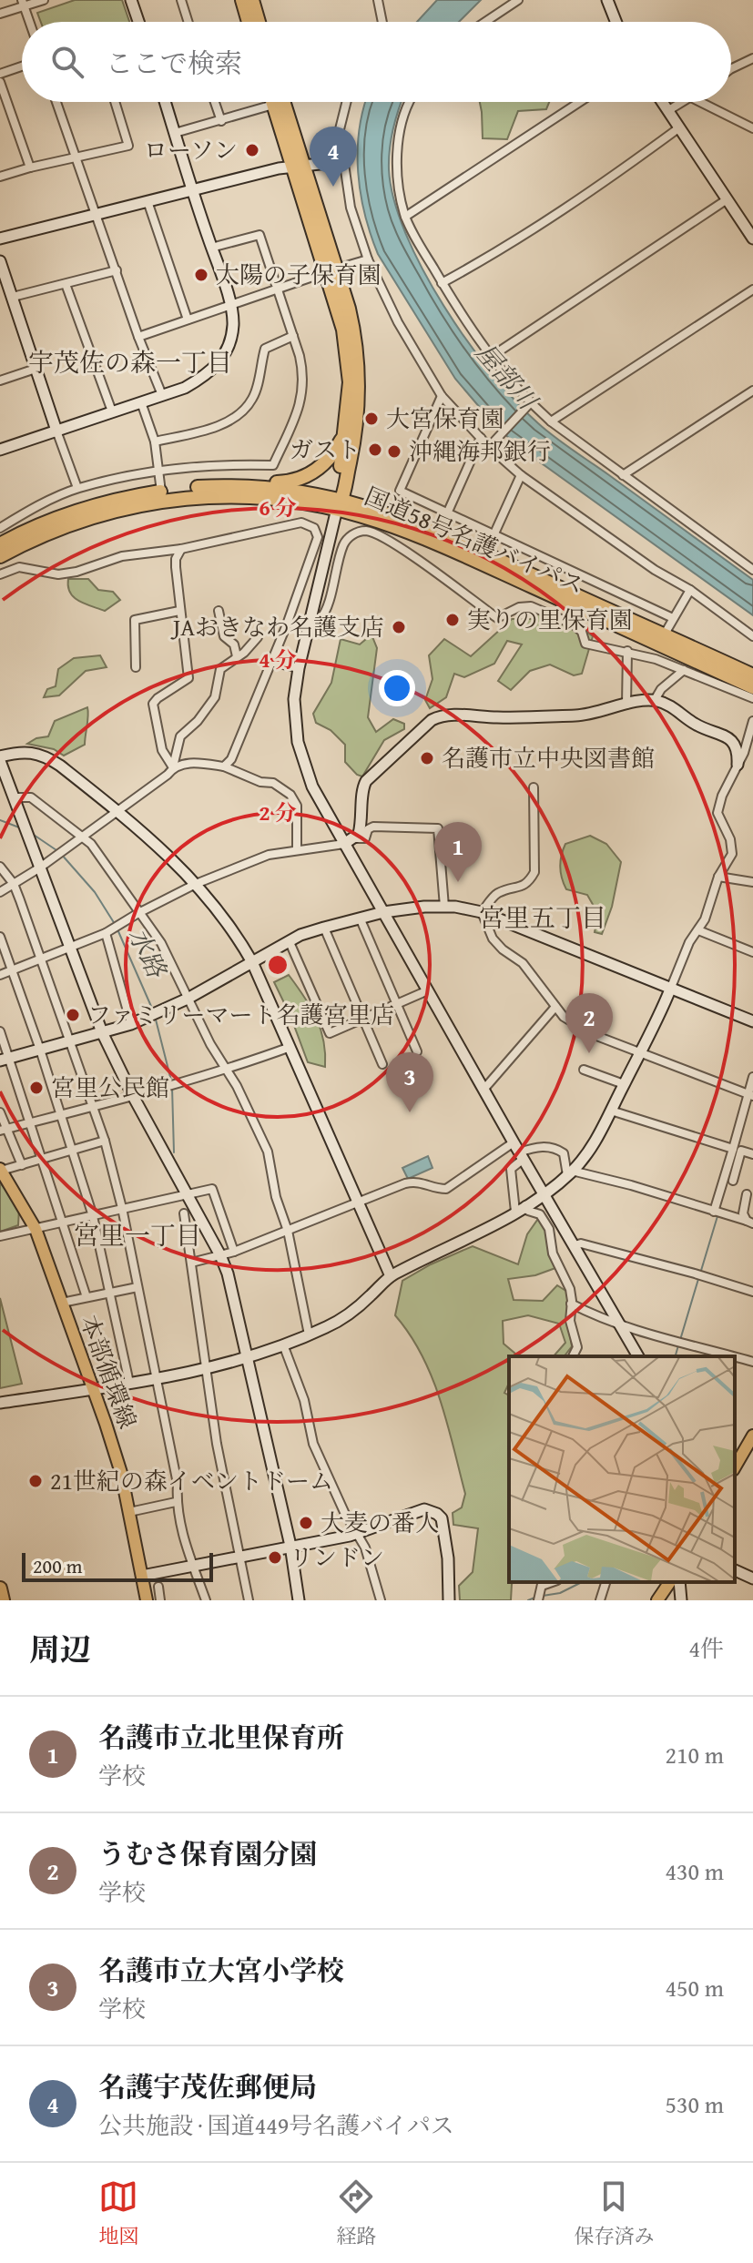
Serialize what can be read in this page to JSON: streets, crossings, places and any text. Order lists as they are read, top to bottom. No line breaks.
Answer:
{"streets":{"highway":["国道58号名護バイパス"],"main road":["本部循環線"]},"districts":["宇茂佐の森一丁目","宮里五丁目","宮里一丁目"],"water":["屋部川","水路"],"places":["ローソン","太陽の子保育園","大宮保育園","ガスト","沖縄海邦銀行","実りの里保育園","JAおきなわ名護支店","名護市立中央図書館","ファミリーマート名護宮里店","宮里公民館","21世紀の森イベントドーム","大麦の番人","リンドン"],"scale_bar":"200 m","page":{"search":"ここで検索","pins":["4","1","2","3"],"scale":"200 m","heading":["周辺","4件"],"list":[{"mark":"1","name":"名護市立北里保育所","note":"学校","value":"210 m"},{"mark":"2","name":"うむさ保育園分園","note":"学校","value":"430 m"},{"mark":"3","name":"名護市立大宮小学校","note":"学校","value":"450 m"},{"mark":"4","name":"名護宇茂佐郵便局","note":"公共施設 · 国道449号名護バイパス","value":"530 m"}],"nav":["地図","経路","保存済み"]},"rings":["6 分","4 分","2 分"]}
